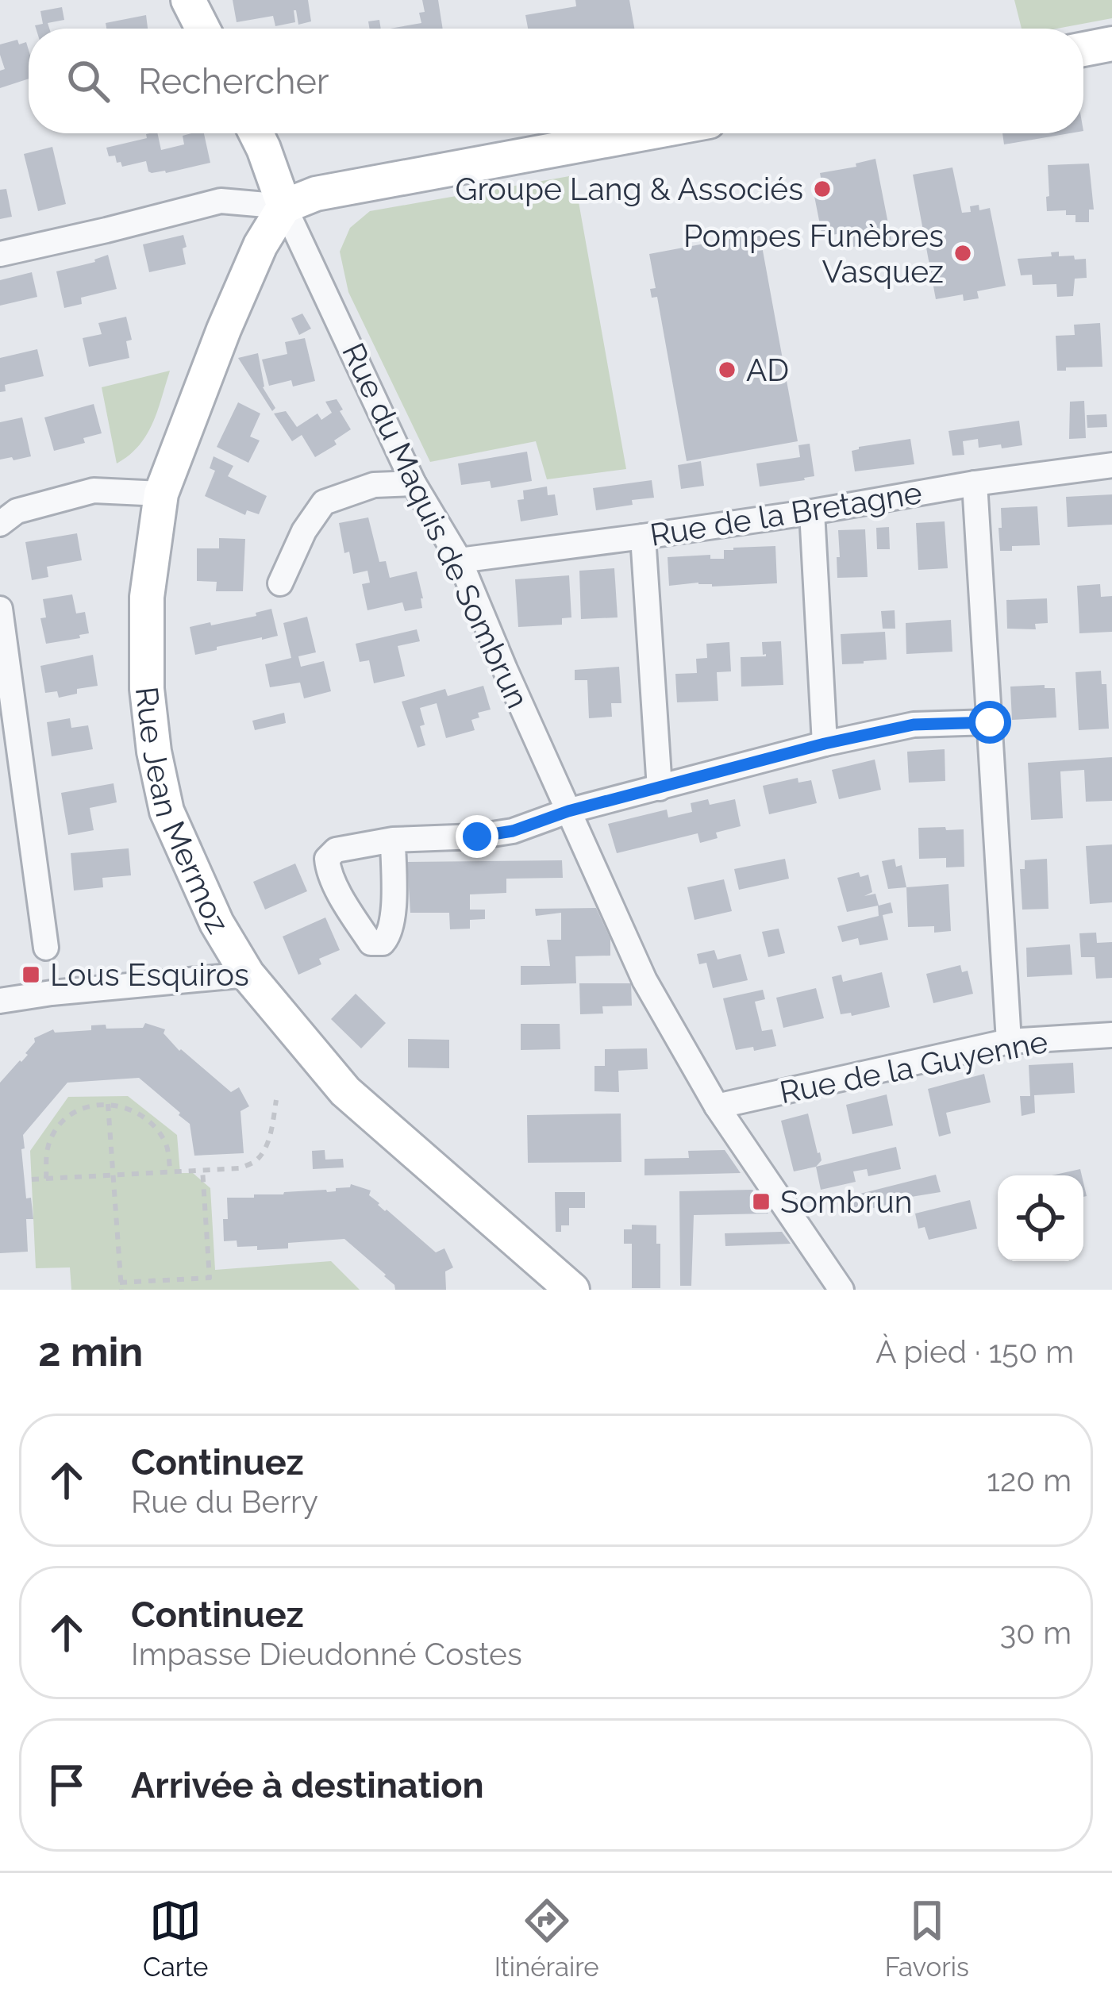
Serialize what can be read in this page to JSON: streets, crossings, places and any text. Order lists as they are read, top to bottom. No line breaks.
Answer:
{"streets":{"main road":["Rue Jean Mermoz"],"street":["Rue de la Bretagne","Rue du Maquis de Sombrun","Rue de la Guyenne"]},"crossings":[["Rue de la Bretagne","Rue du Maquis de Sombrun"],["Rue du Maquis de Sombrun","Rue Jean Mermoz"],["Rue du Maquis de Sombrun","Rue de la Guyenne"]],"places":{"other":["Groupe Lang & Associés","Pompes Funèbres Vasquez","AD"],"transit":["Lous Esquiros","Sombrun"]},"page":{"search":"Rechercher","heading":["2 min","À pied · 150 m"],"list":[["Continuez","Rue du Berry","120 m"],["Continuez","Impasse Dieudonné Costes","30 m"],"Arrivée à destination"],"nav":["Carte","Itinéraire","Favoris"]}}
